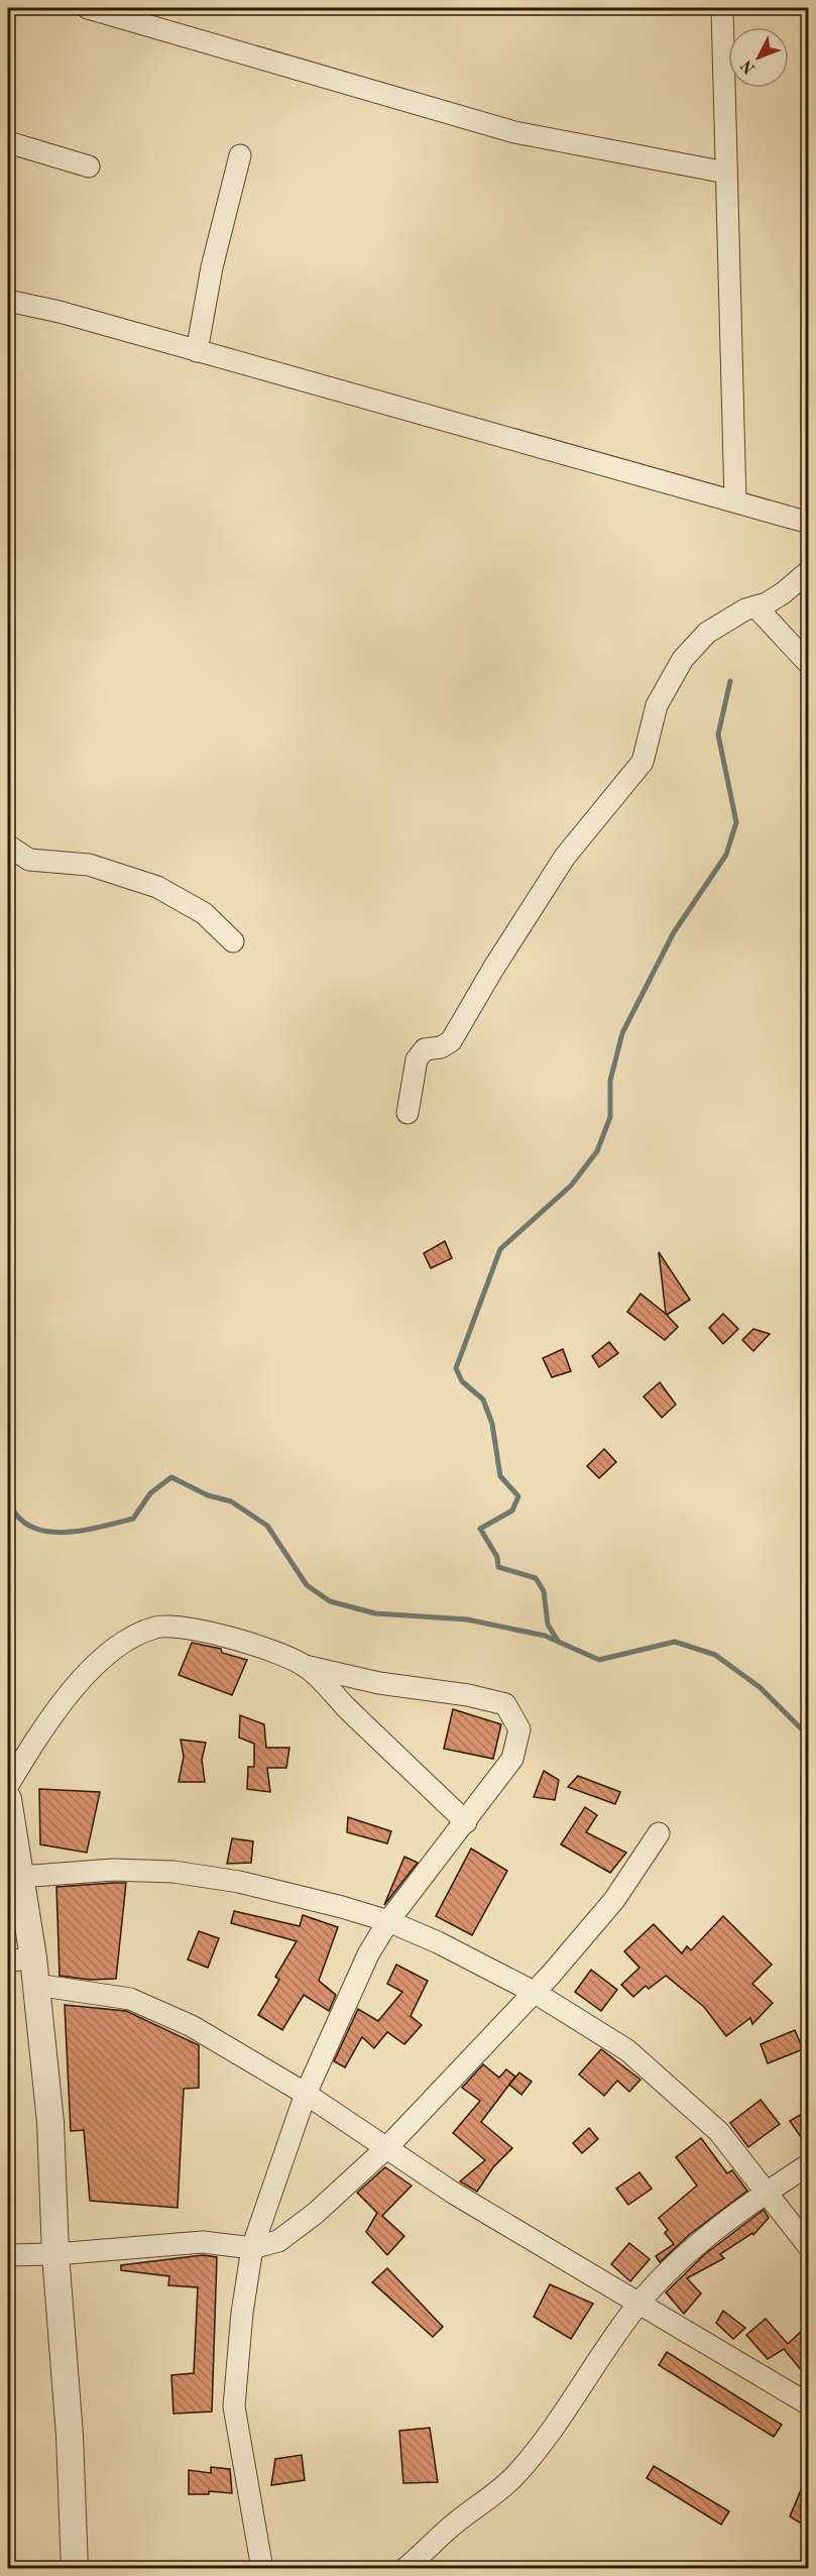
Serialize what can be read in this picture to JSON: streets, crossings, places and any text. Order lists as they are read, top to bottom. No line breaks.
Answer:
{"north":"bottom left"}
